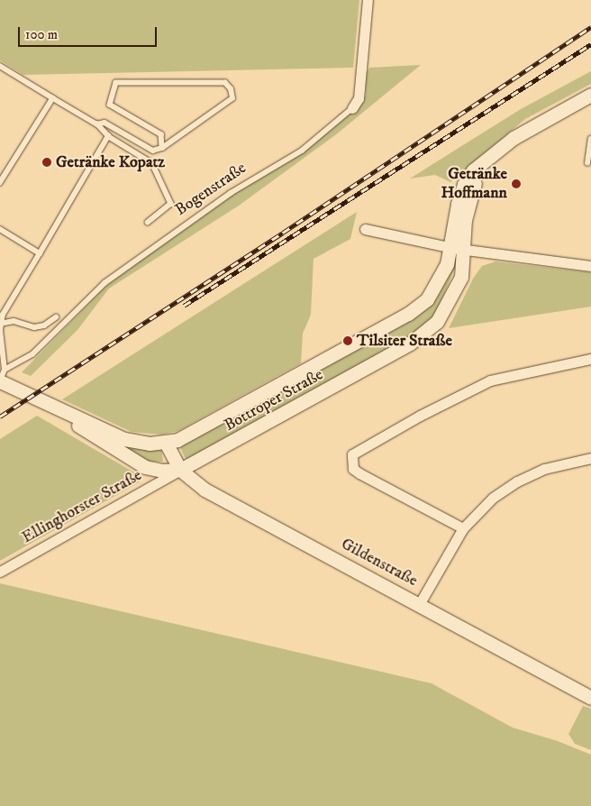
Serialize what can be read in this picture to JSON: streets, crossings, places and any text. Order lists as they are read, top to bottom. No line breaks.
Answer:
{"streets":{"main road":["Bottroper Straße","Gildenstraße"],"street":["Bogenstraße","Ellinghorster Straße"]},"crossings":[["Bogenstraße","Bottroper Straße"],["Bottroper Straße","Ellinghorster Straße"],["Bottroper Straße","Gildenstraße"],["Ellinghorster Straße","Gildenstraße"]],"places":["Getränke Kopatz","Getränke Hoffmann","Tilsiter Straße"],"scale_bar":"100 m"}
